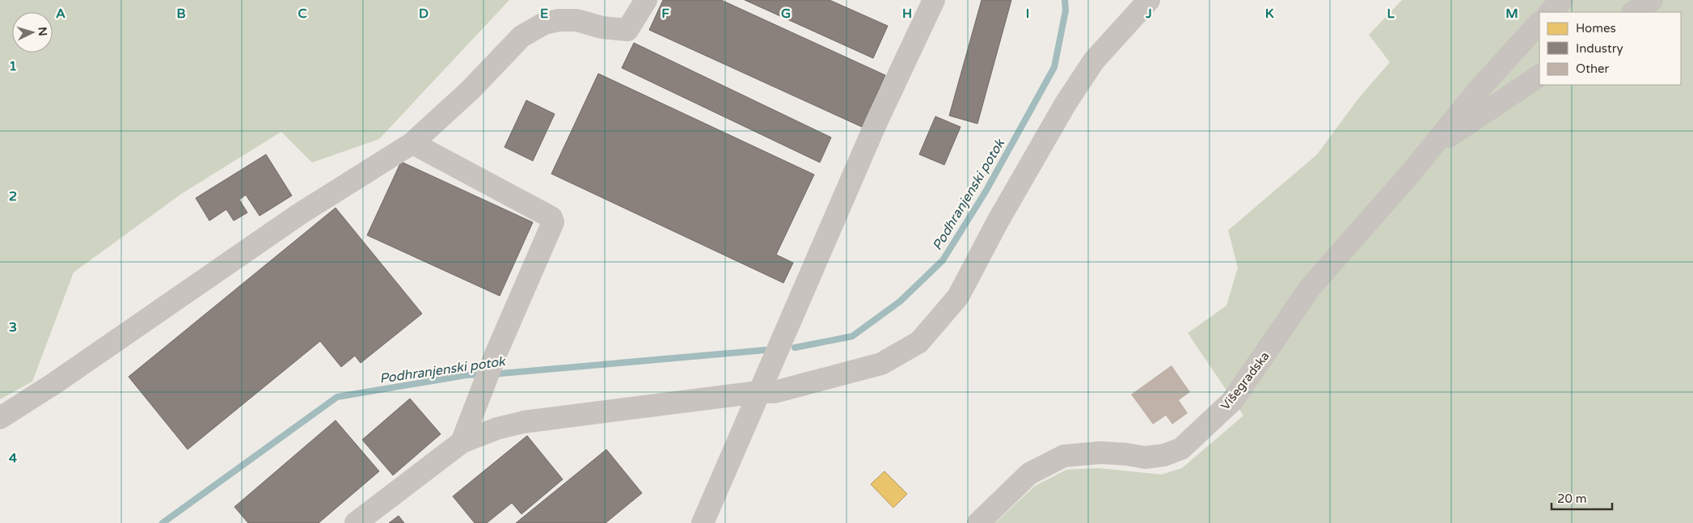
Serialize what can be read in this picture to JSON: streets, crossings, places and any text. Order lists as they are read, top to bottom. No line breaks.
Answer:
{"streets":{"street":["Višegradska"]},"water":["Podhranjenski potok"],"legend":["Homes","Industry","Other"],"scale_bar":"20 m","north":"right","grid":{"columns":["A","B","C","D","E","F","G","H","I","J","K","L","M"],"rows":["1","2","3","4"]}}
